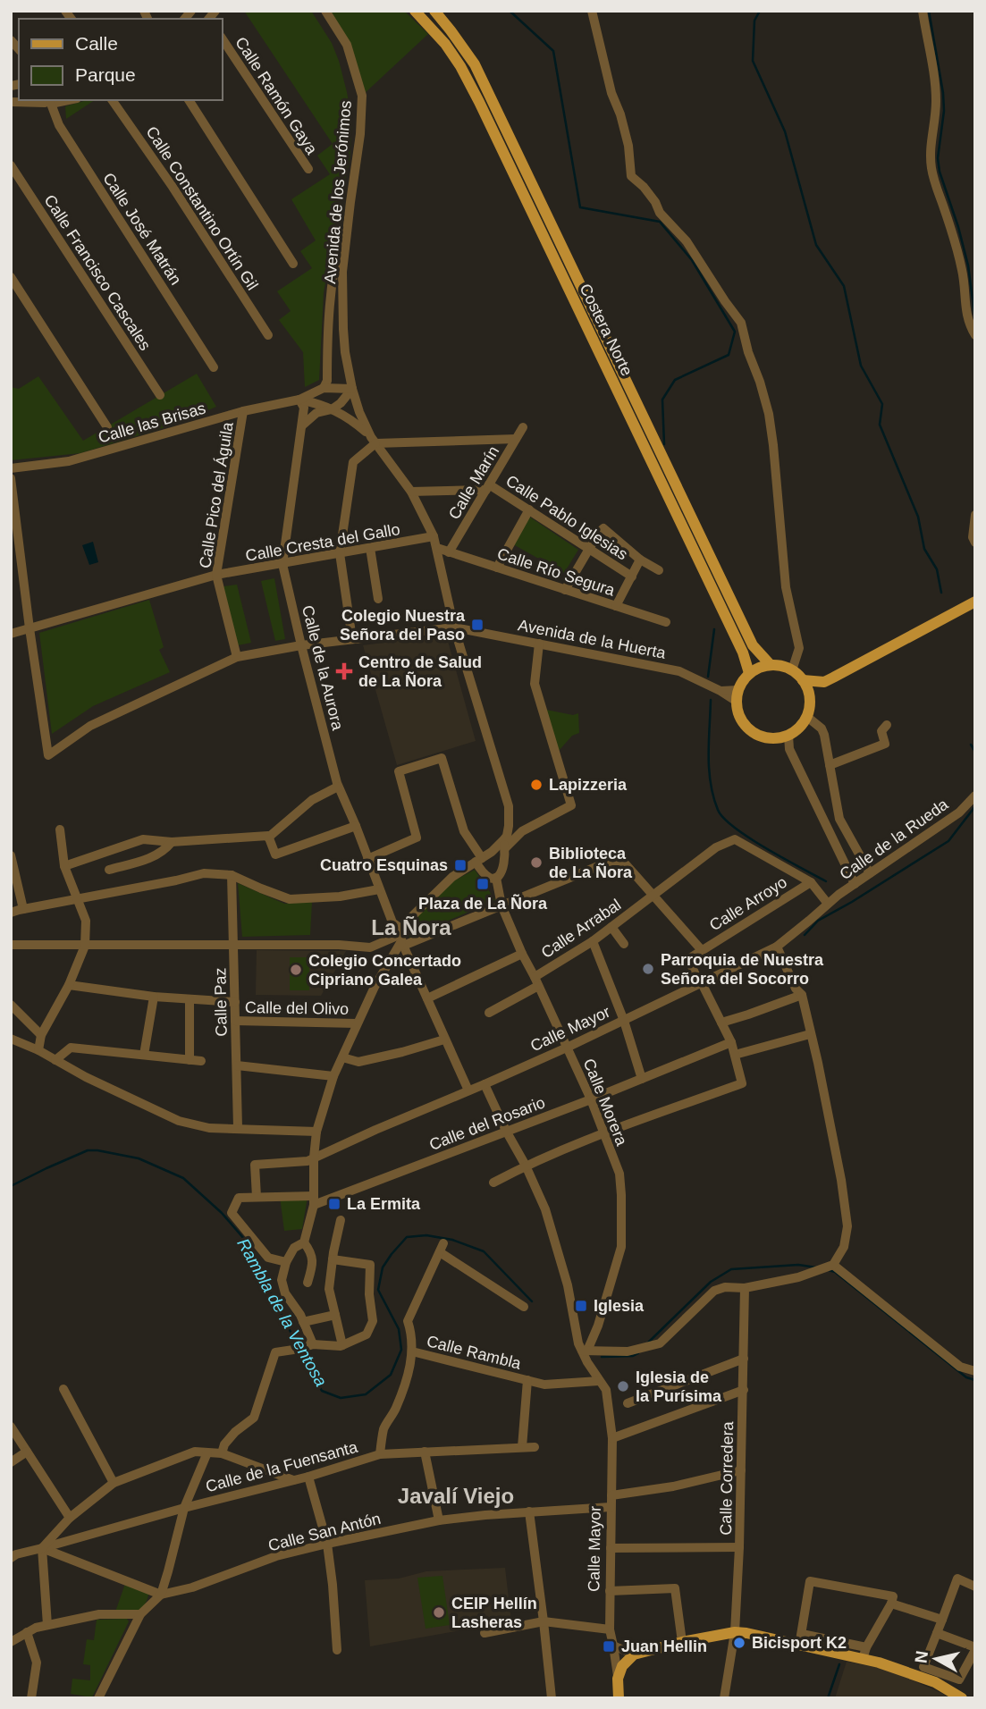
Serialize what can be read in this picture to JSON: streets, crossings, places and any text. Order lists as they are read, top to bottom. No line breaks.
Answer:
{"streets":{"main road":["Costera Norte","Calle Mayor"],"street":["Calle Ramón Gaya","Avenida de los Jerónimos","Calle Constantino Ortín Gil","Calle José Matrán","Calle Francisco Cascales","Calle las Brisas","Calle Marín","Calle Pico del Águila","Calle Pablo Iglesias","Calle Cresta del Gallo","Calle Río Segura","Avenida de la Huerta","Calle de la Aurora","Calle de la Rueda","Calle Arroyo","Calle Arrabal","Calle Paz","Calle del Olivo","Calle Morera","Calle del Rosario","Calle Rambla","Calle de la Fuensanta","Calle Corredera","Calle San Antón"]},"crossings":[["Avenida de los Jerónimos","Calle Cresta del Gallo"],["Avenida de los Jerónimos","Calle Río Segura"],["Avenida de los Jerónimos","Avenida de la Huerta"],["Avenida de los Jerónimos","Calle de la Aurora"],["Avenida de los Jerónimos","Calle del Olivo"],["Avenida de los Jerónimos","Calle Mayor"],["Avenida de los Jerónimos","Calle Morera"],["Avenida de los Jerónimos","Calle del Rosario"],["Costera Norte","Avenida de la Huerta"],["Calle las Brisas","Calle Pico del Águila"],["Calle las Brisas","Calle de la Aurora"],["Calle Marín","Calle Pablo Iglesias"],["Calle Marín","Calle Río Segura"],["Calle Pico del Águila","Calle Cresta del Gallo"],["Calle Pico del Águila","Avenida de la Huerta"],["Calle Pablo Iglesias","Calle Río Segura"],["Calle Cresta del Gallo","Avenida de la Huerta"],["Calle Cresta del Gallo","Calle de la Aurora"],["Avenida de la Huerta","Calle de la Aurora"],["Calle de la Aurora","Calle Mayor"],["Calle de la Rueda","Calle Mayor"],["Calle Arroyo","Calle Arrabal"],["Calle Arrabal","Calle Morera"],["Calle Paz","Calle del Olivo"],["Calle Mayor","Calle Morera"],["Calle Mayor","Calle del Rosario"],["Calle Mayor","Calle Rambla"],["Calle Mayor","Calle San Antón"],["Calle Morera","Calle del Rosario"],["Calle Rambla","Calle de la Fuensanta"]],"districts":["La Ñora","Javalí Viejo"],"water":["Rambla de la Ventosa"],"places":{"transit":["Colegio Nuestra Señora del Paso","Cuatro Esquinas","Plaza de La Ñora","La Ermita","Iglesia","Juan Hellin"],"health":["Centro de Salud de La Ñora"],"other":["Lapizzeria","Biblioteca de La Ñora","Parroquia de Nuestra Señora del Socorro","Colegio Concertado Cipriano Galea","Iglesia de la Purísima","CEIP Hellín Lasheras","Bicisport K2"]},"legend":["Calle","Parque"],"north":"left"}
